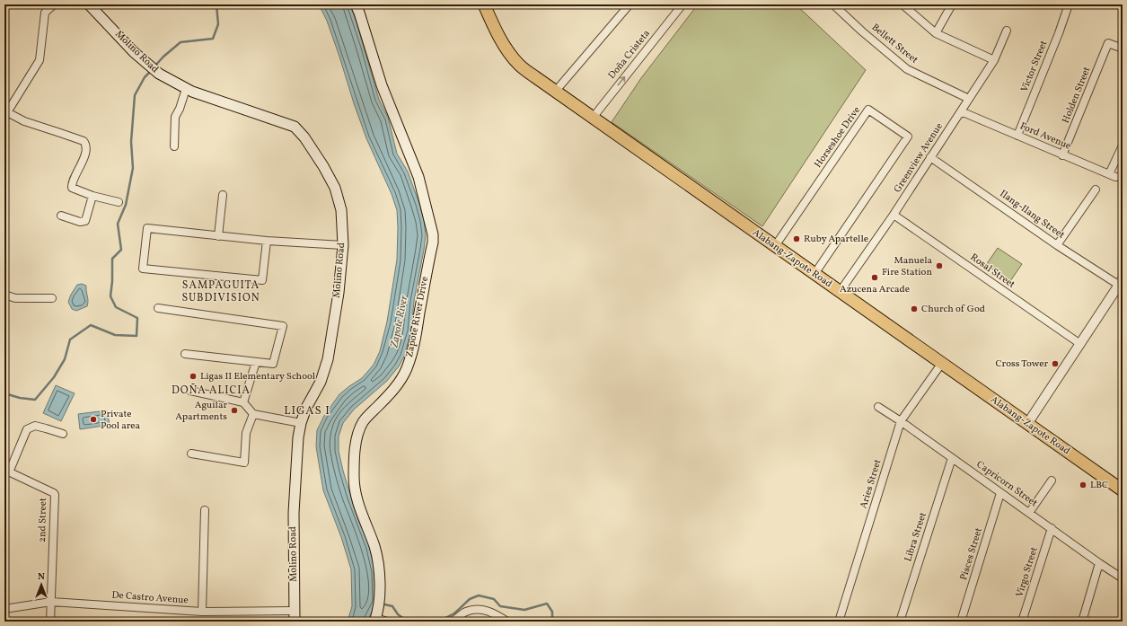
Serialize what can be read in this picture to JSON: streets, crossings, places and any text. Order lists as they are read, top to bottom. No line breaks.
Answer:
{"streets":{"highway":["Alabang-Zapote Road"],"main road":["Molino Road","Zapote River Drive"],"street":["Bellett Street","Doña Cristeta","Victor Street","Holden Street","Ford Avenue","Horseshoe Drive","Greenview Avenue","Ilang-Ilang Street","Rosal Street","Aries Street","Capricorn Street","2nd Street","Libra Street","Pisces Street","Virgo Street","De Castro Avenue"]},"crossings":[["Bellett Street","Greenview Avenue"],["Molino Road","De Castro Avenue"],["Doña Cristeta","Alabang-Zapote Road"],["Victor Street","Ford Avenue"],["Holden Street","Ford Avenue"],["Ford Avenue","Greenview Avenue"],["Horseshoe Drive","Alabang-Zapote Road"],["Greenview Avenue","Ilang-Ilang Street"],["Greenview Avenue","Alabang-Zapote Road"],["Greenview Avenue","Rosal Street"],["Alabang-Zapote Road","Aries Street"],["Aries Street","Capricorn Street"],["Capricorn Street","Libra Street"],["Capricorn Street","Pisces Street"],["Capricorn Street","Virgo Street"],["2nd Street","De Castro Avenue"]],"districts":["SAMPAGUITA SUBDIVISION","DOÑA ALICIA","LIGAS I"],"water":["Zapote River"],"places":["Ruby Apartelle","Manuela Fire Station","Azucena Arcade","Church of God","Cross Tower","Ligas II Elementary School","Aguilar Apartments","Private Pool area","LBC"],"north":"top"}
